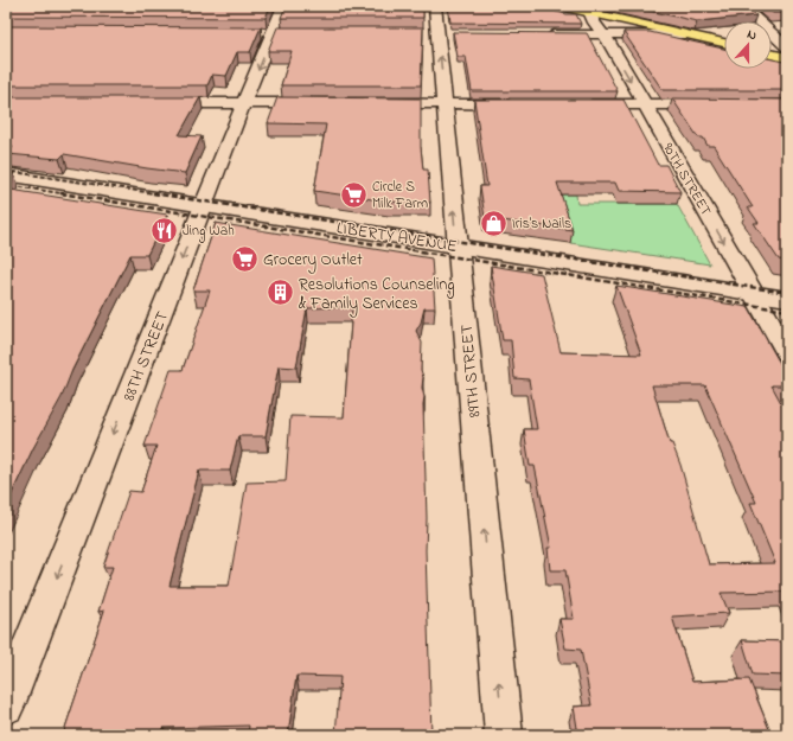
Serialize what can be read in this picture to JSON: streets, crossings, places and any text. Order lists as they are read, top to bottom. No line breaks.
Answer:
{"streets":{"street":["90TH STREET","LIBERTY AVENUE","88TH STREET","89TH STREET"]},"crossings":[["90TH STREET","LIBERTY AVENUE"],["LIBERTY AVENUE","88TH STREET"],["LIBERTY AVENUE","89TH STREET"]],"one_way":["90TH STREET","88TH STREET","89TH STREET"],"places":{"supermarket":["Circle S Milk Farm","Grocery Outlet"],"shop":["Iris's Nails"],"restaurant":["Jing Wah"],"building":["Resolutions Counseling & Family Services"]},"north":"top"}
